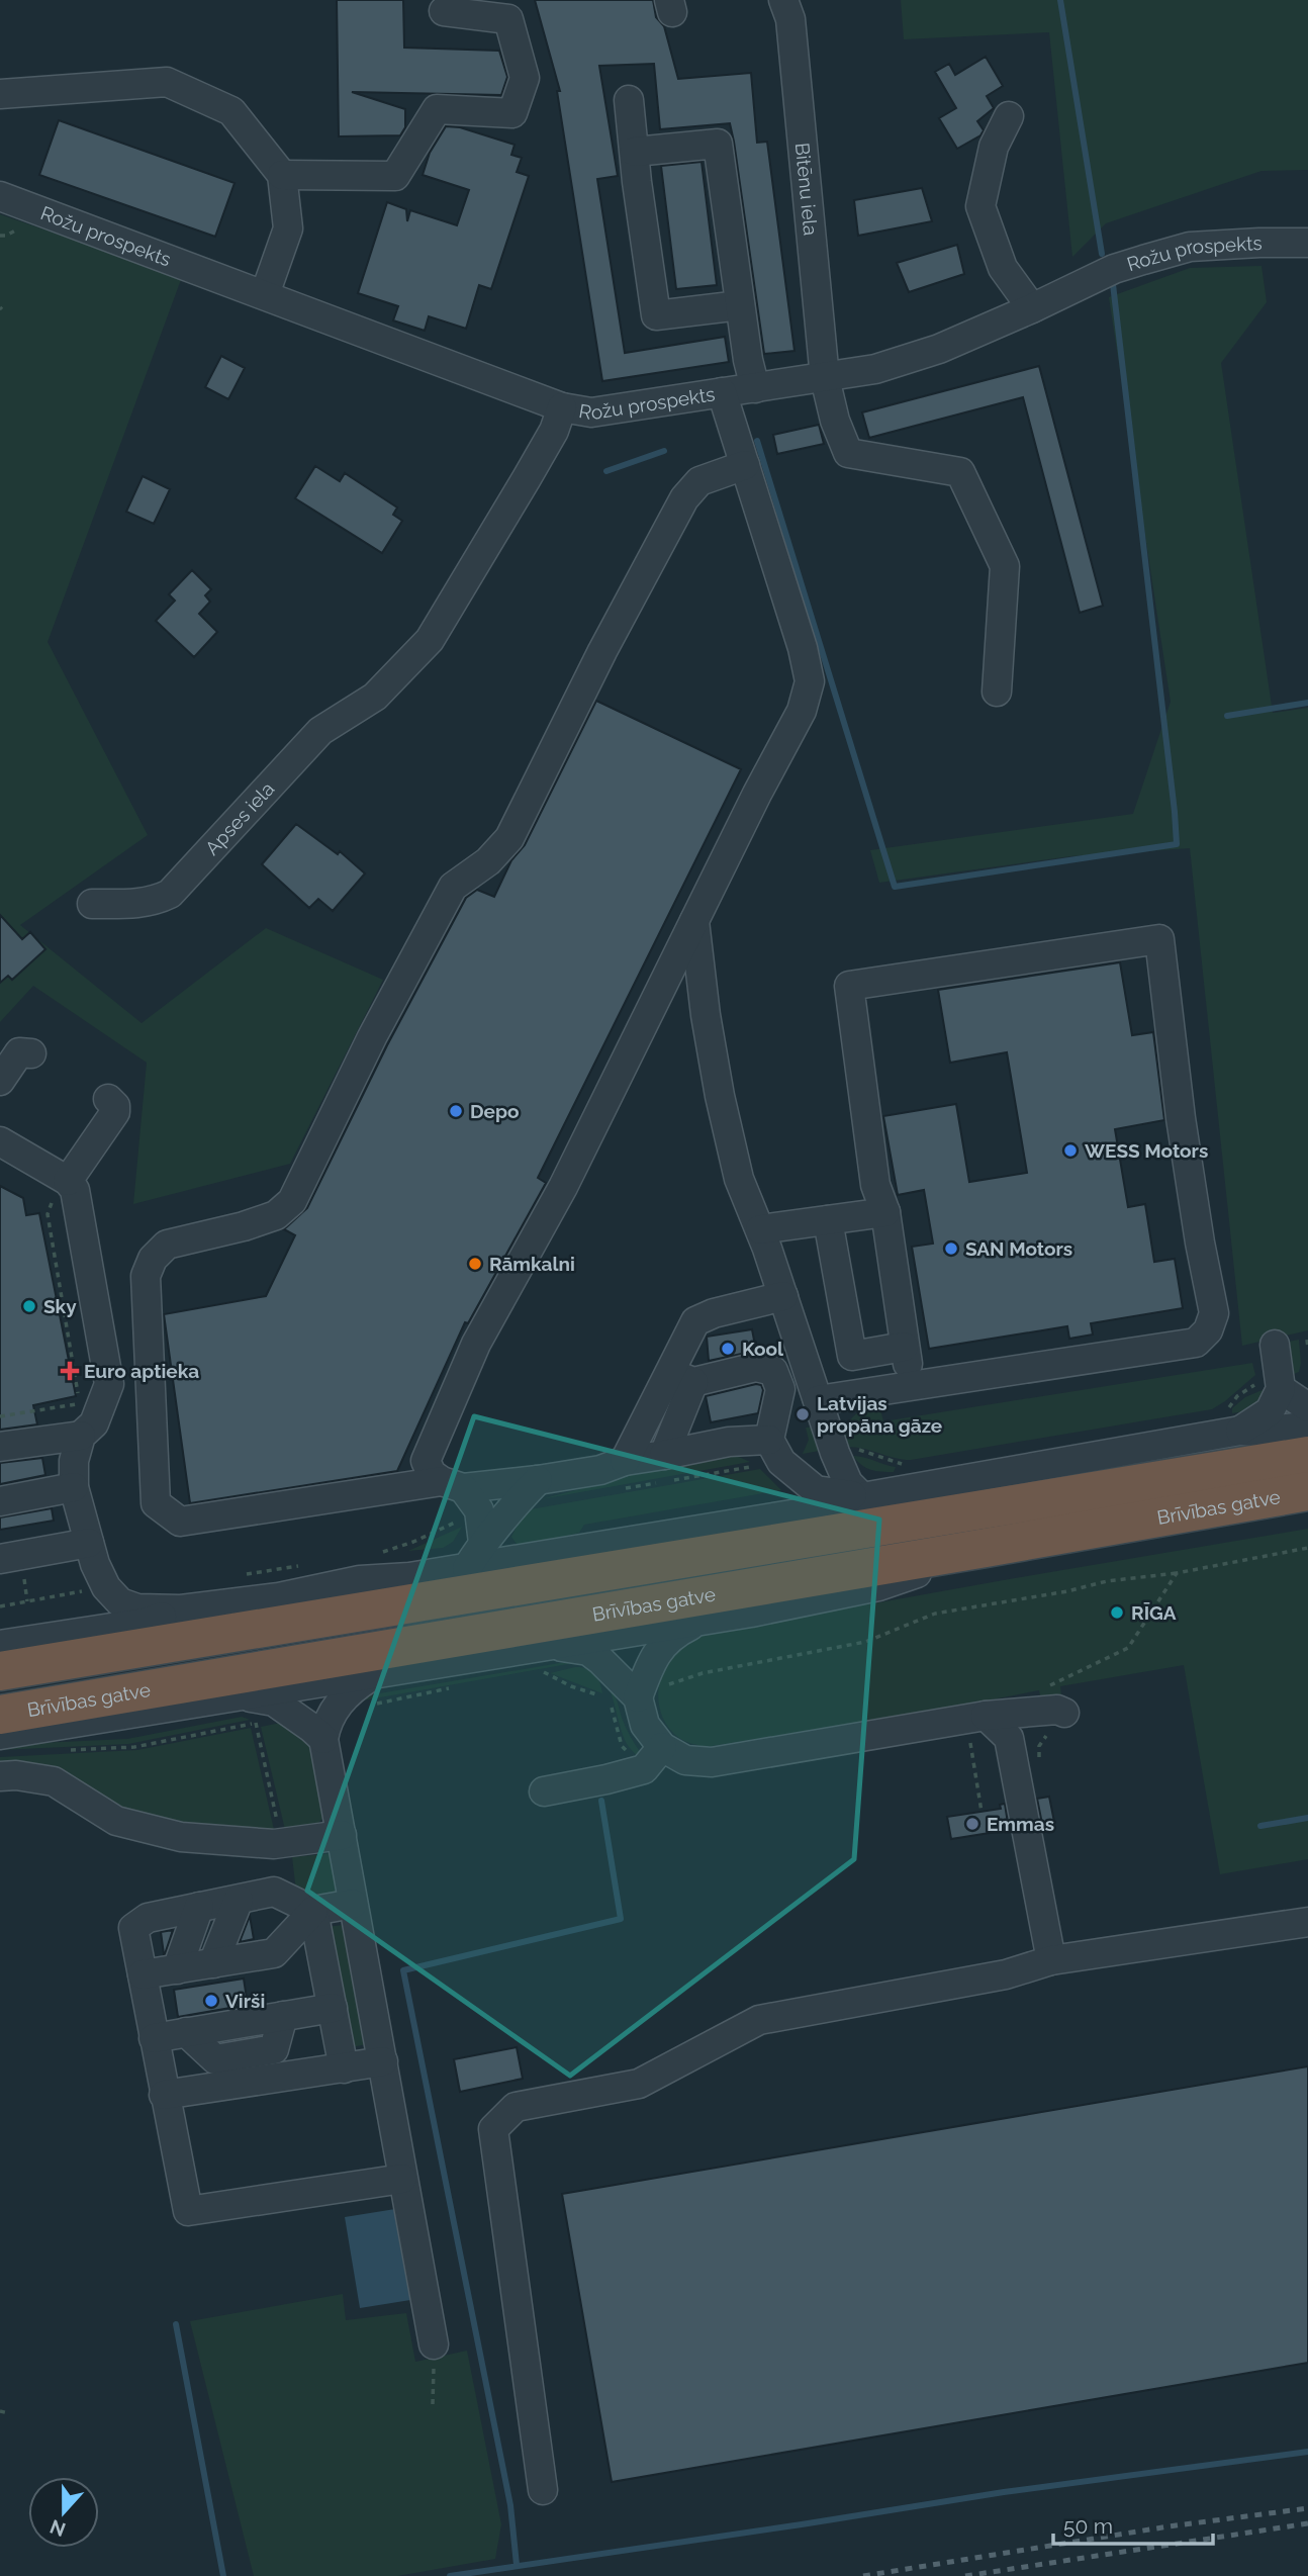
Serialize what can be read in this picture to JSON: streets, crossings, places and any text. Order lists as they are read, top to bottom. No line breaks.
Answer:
{"streets":{"highway":["Brīvības gatve"],"street":["Bitēnu iela","Rožu prospekts","Apses iela"]},"crossings":[["Bitēnu iela","Rožu prospekts"],["Rožu prospekts","Apses iela"]],"places":{"other":["Depo","WESS Motors","SAN Motors","Rāmkalni","Sky","Kool","Latvijas propāna gāze","RĪGA","Emmas","Virši"],"health":["Euro aptieka"]},"scale_bar":"50 m","north":"bottom"}
